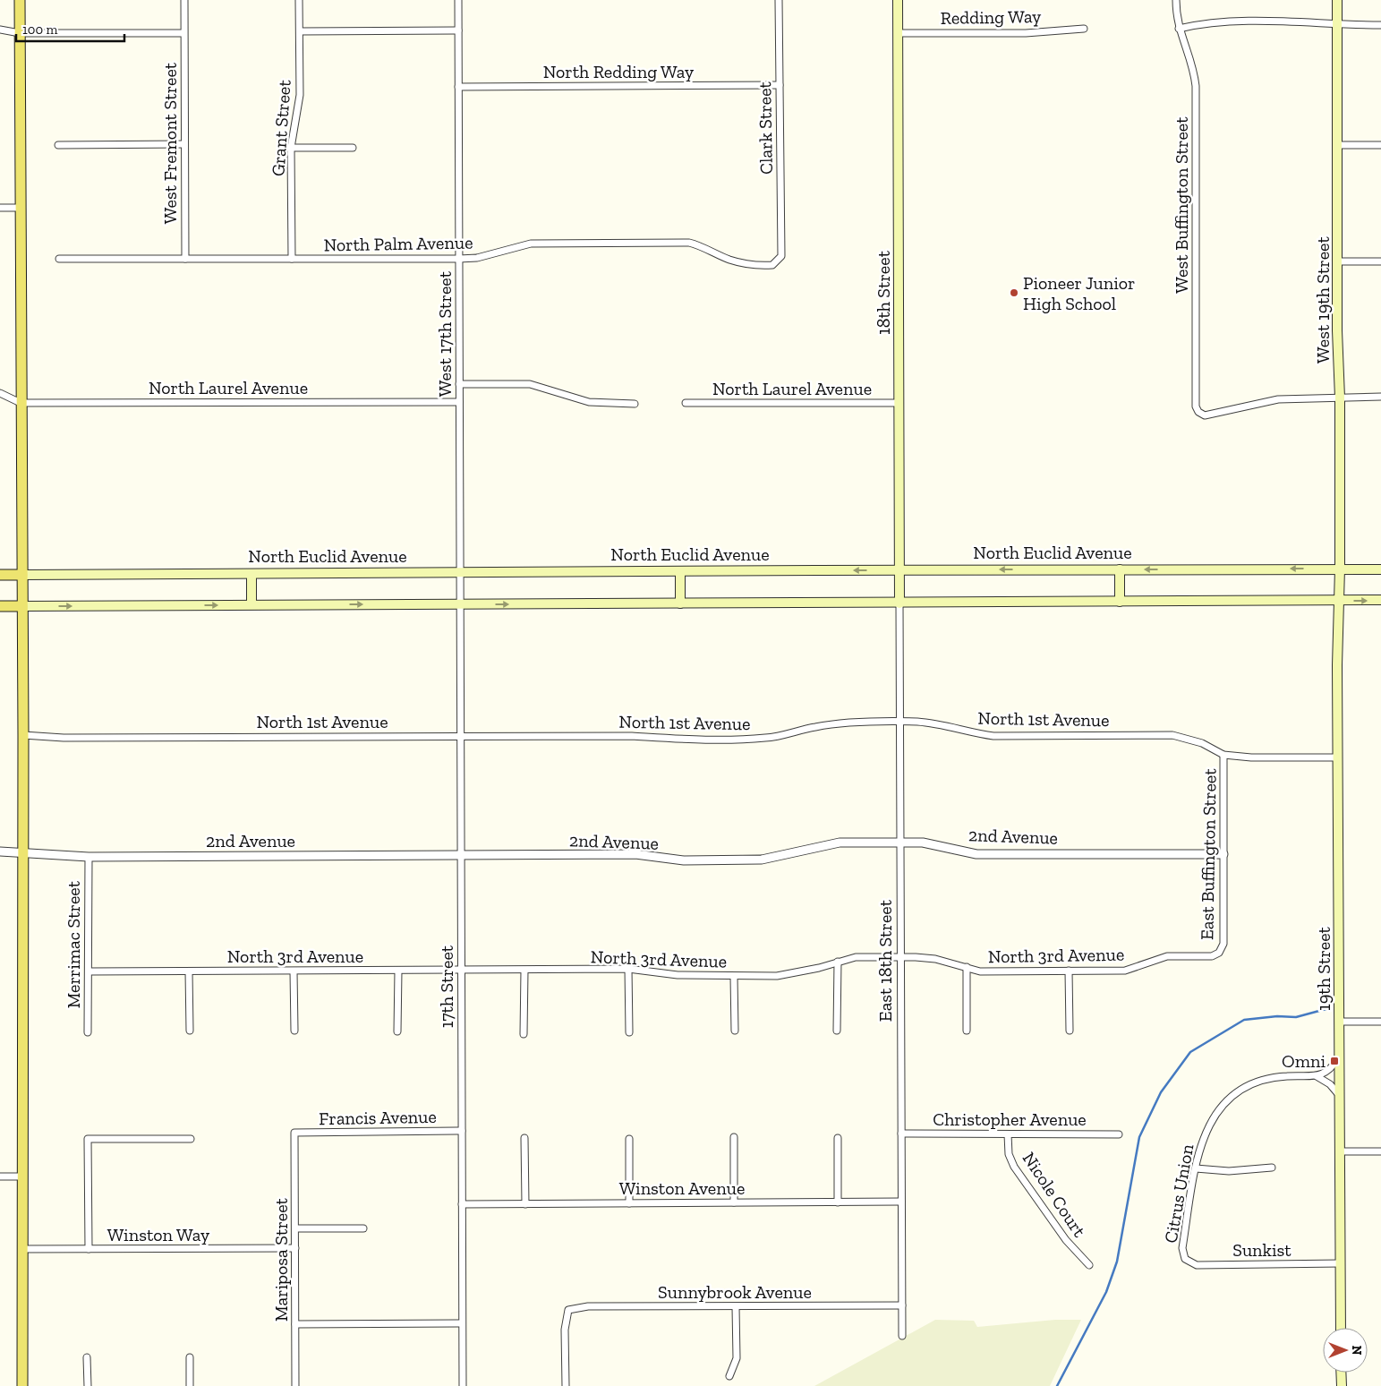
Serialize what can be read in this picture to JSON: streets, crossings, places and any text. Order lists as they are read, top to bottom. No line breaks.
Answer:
{"streets":{"main road":["18th Street","West 19th Street","North Euclid Avenue","East 18th Street","19th Street"],"street":["Redding Way","North Redding Way","Grant Street","Clark Street","West Fremont Street","West Buffington Street","North Palm Avenue","West 17th Street","North Laurel Avenue","North 1st Avenue","2nd Avenue","East Buffington Street","Merrimac Street","North 3rd Avenue","17th Street","Francis Avenue","Christopher Avenue","Winston Avenue","Citrus Union","Nicole Court","Winston Way","Sunkist","Mariposa Street","Sunnybrook Avenue"]},"crossings":[["Redding Way","18th Street"],["North Redding Way","Clark Street"],["North Redding Way","West 17th Street"],["Grant Street","North Palm Avenue"],["Clark Street","North Palm Avenue"],["West Fremont Street","North Palm Avenue"],["West Buffington Street","West 19th Street"],["North Palm Avenue","West 17th Street"],["18th Street","North Laurel Avenue"],["18th Street","North Euclid Avenue"],["18th Street","East 18th Street"],["West 19th Street","North Euclid Avenue"],["West 19th Street","19th Street"],["West 17th Street","North Laurel Avenue"],["West 17th Street","North Euclid Avenue"],["West 17th Street","17th Street"],["North 1st Avenue","East Buffington Street"],["North 1st Avenue","East 18th Street"],["North 1st Avenue","19th Street"],["North 1st Avenue","17th Street"],["2nd Avenue","East Buffington Street"],["2nd Avenue","Merrimac Street"],["2nd Avenue","East 18th Street"],["2nd Avenue","17th Street"],["East Buffington Street","North 3rd Avenue"],["Merrimac Street","North 3rd Avenue"],["North 3rd Avenue","East 18th Street"],["North 3rd Avenue","17th Street"],["East 18th Street","Christopher Avenue"],["East 18th Street","Winston Avenue"],["East 18th Street","Sunnybrook Avenue"],["19th Street","Sunkist"],["17th Street","Francis Avenue"],["17th Street","Winston Avenue"],["Francis Avenue","Mariposa Street"],["Christopher Avenue","Nicole Court"],["Citrus Union","Sunkist"],["Winston Way","Mariposa Street"]],"places":{"other":["Pioneer Junior High School"],"transit":["Omni"]},"scale_bar":"100 m","north":"right"}
